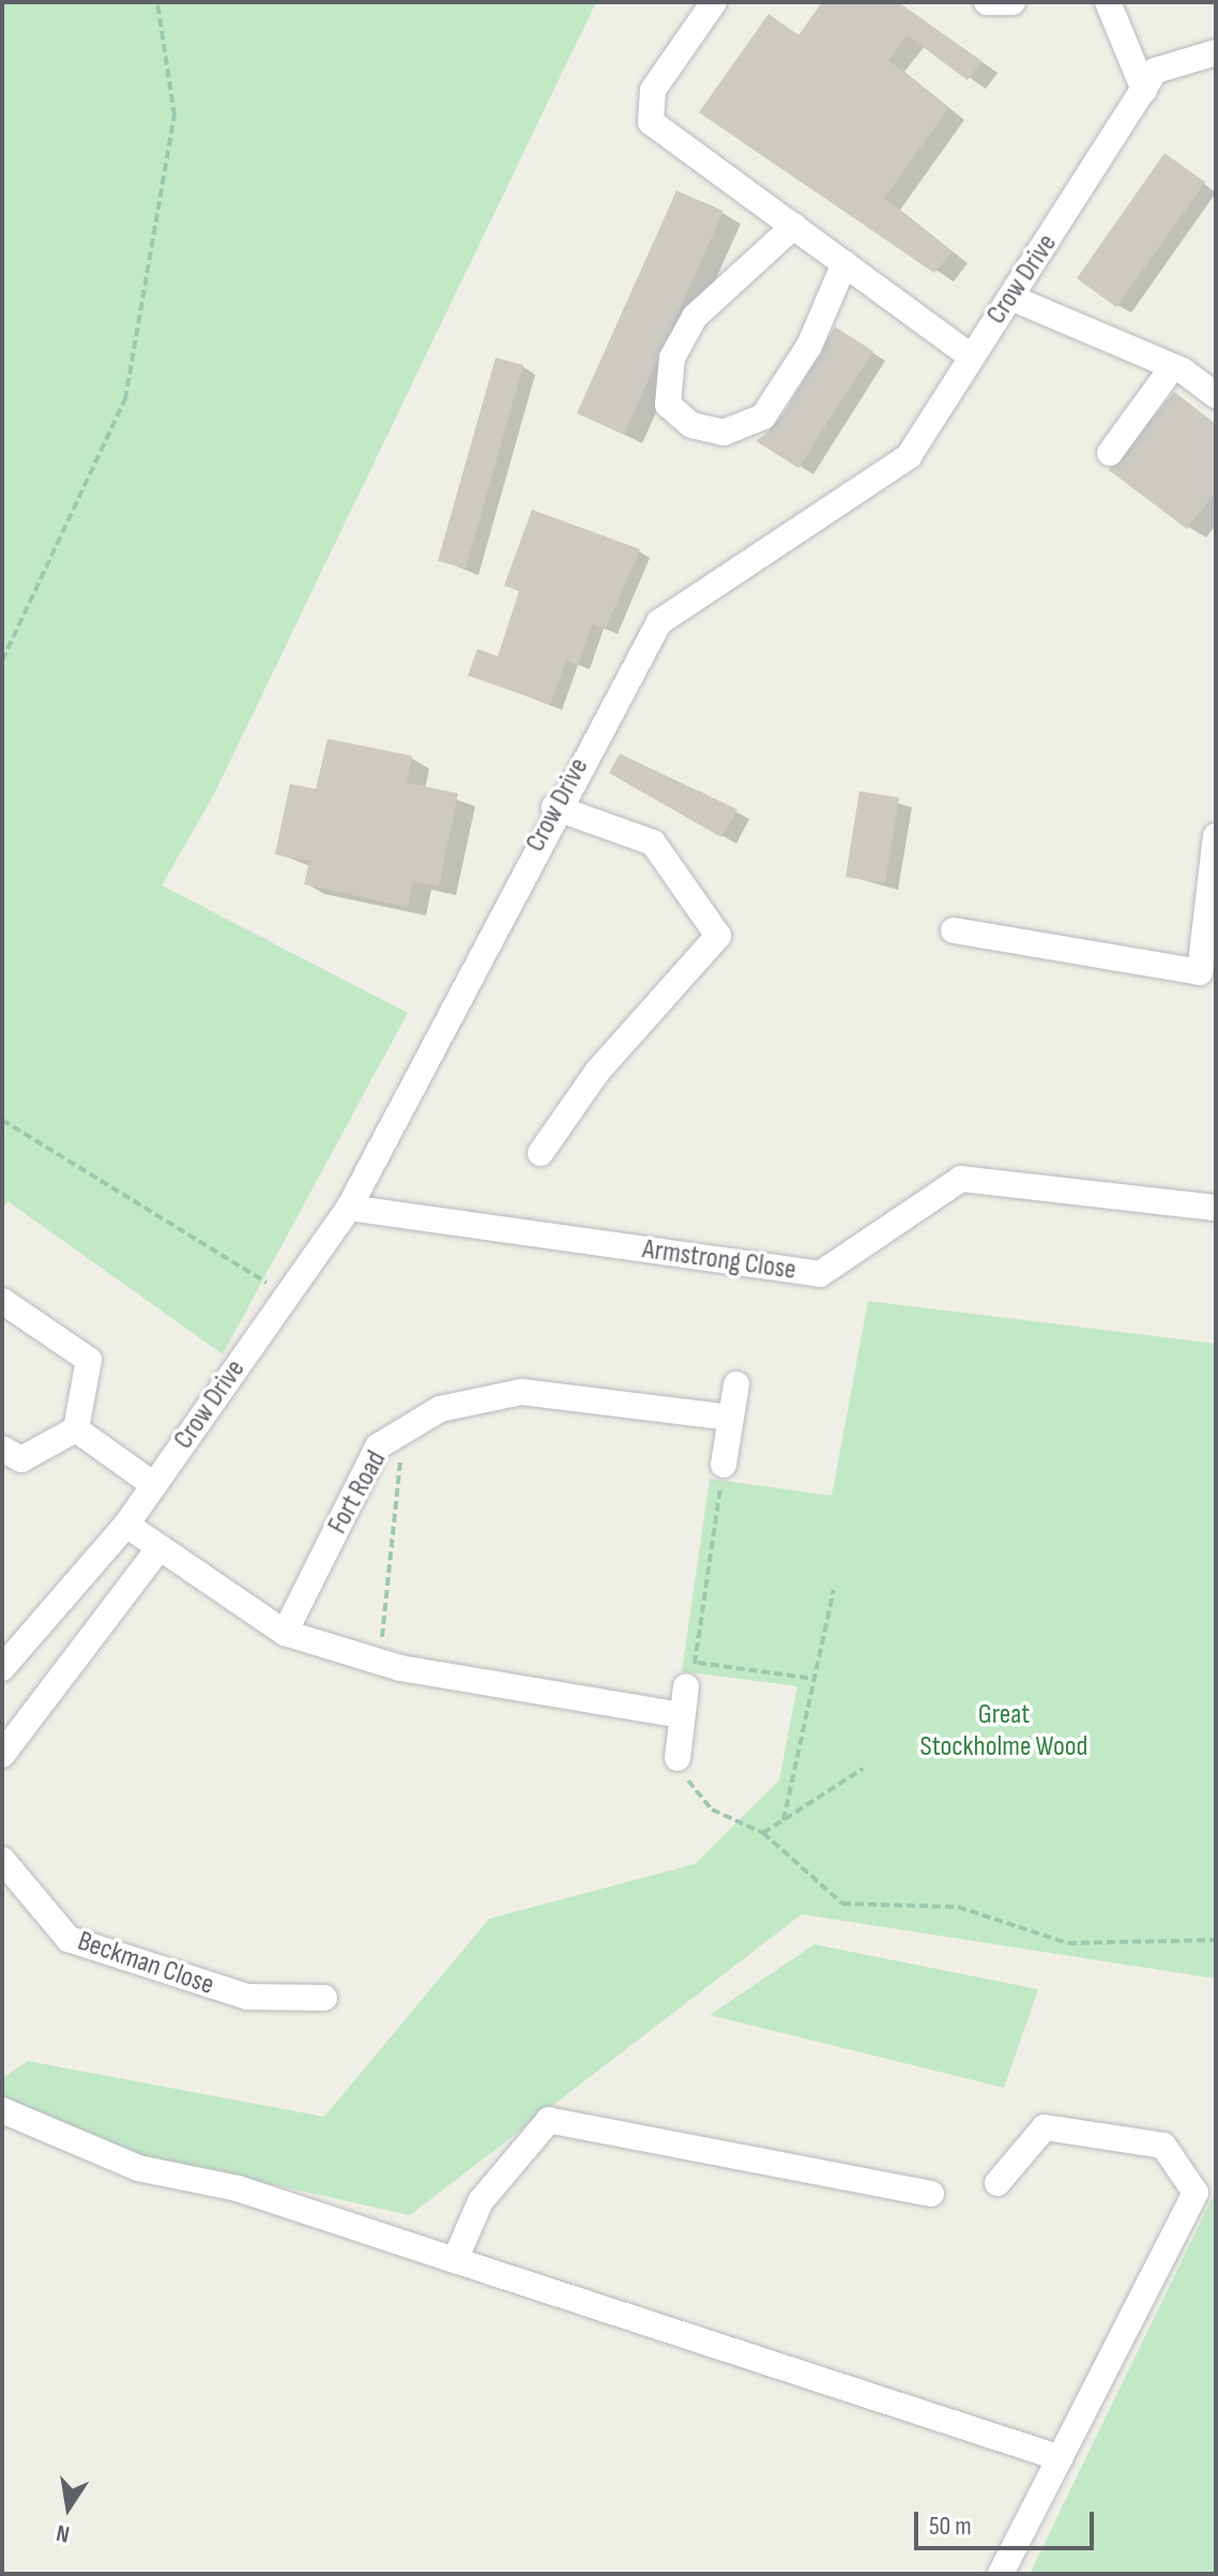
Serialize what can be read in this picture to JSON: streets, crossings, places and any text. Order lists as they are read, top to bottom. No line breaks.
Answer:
{"streets":{"street":["Crow Drive","Armstrong Close","Fort Road","Beckman Close"]},"crossings":[["Crow Drive","Armstrong Close"]],"parks":["Great Stockholme Wood"],"scale_bar":"50 m","north":"bottom"}
